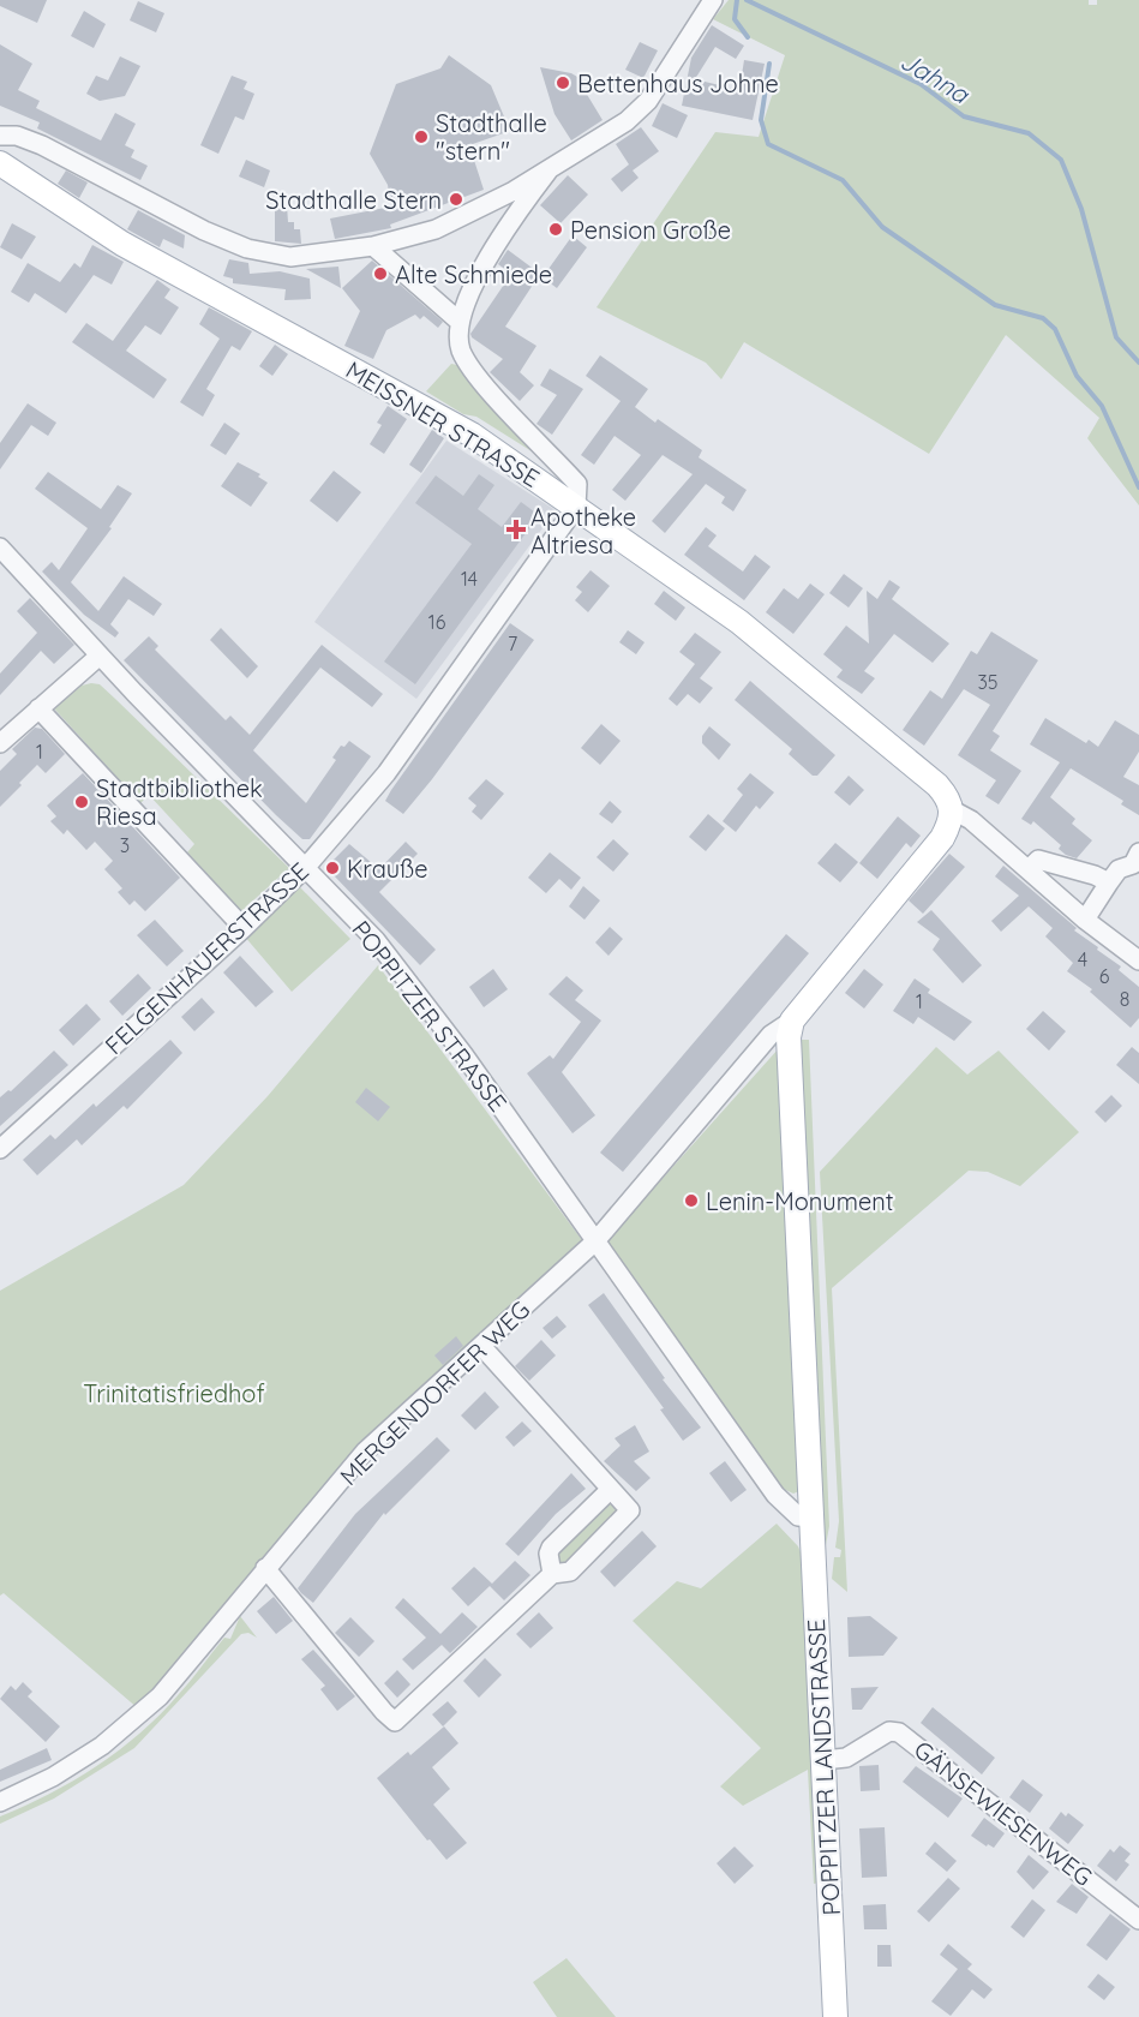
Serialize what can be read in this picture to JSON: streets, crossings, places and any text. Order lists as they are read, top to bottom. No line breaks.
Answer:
{"streets":{"main road":["MEISSNER STRASSE","POPPITZER LANDSTRASSE"],"street":["FELGENHAUERSTRASSE","POPPITZER STRASSE","MERGENDORFER WEG","GÄNSEWIESENWEG"]},"crossings":[["MEISSNER STRASSE","FELGENHAUERSTRASSE"],["FELGENHAUERSTRASSE","POPPITZER STRASSE"],["POPPITZER STRASSE","MERGENDORFER WEG"],["POPPITZER STRASSE","POPPITZER LANDSTRASSE"],["MERGENDORFER WEG","POPPITZER LANDSTRASSE"],["POPPITZER LANDSTRASSE","GÄNSEWIESENWEG"]],"water":["Jahna"],"parks":["Trinitatisfriedhof"],"places":{"other":["Bettenhaus Johne","Stadthalle \"stern\"","Stadthalle Stern","Pension Große","Alte Schmiede","Stadtbibliothek Riesa","Krauße","Lenin-Monument"],"health":["Apotheke Altriesa"]},"house_numbers":["14","16","7","35","1","3","4","6","8","1"]}
